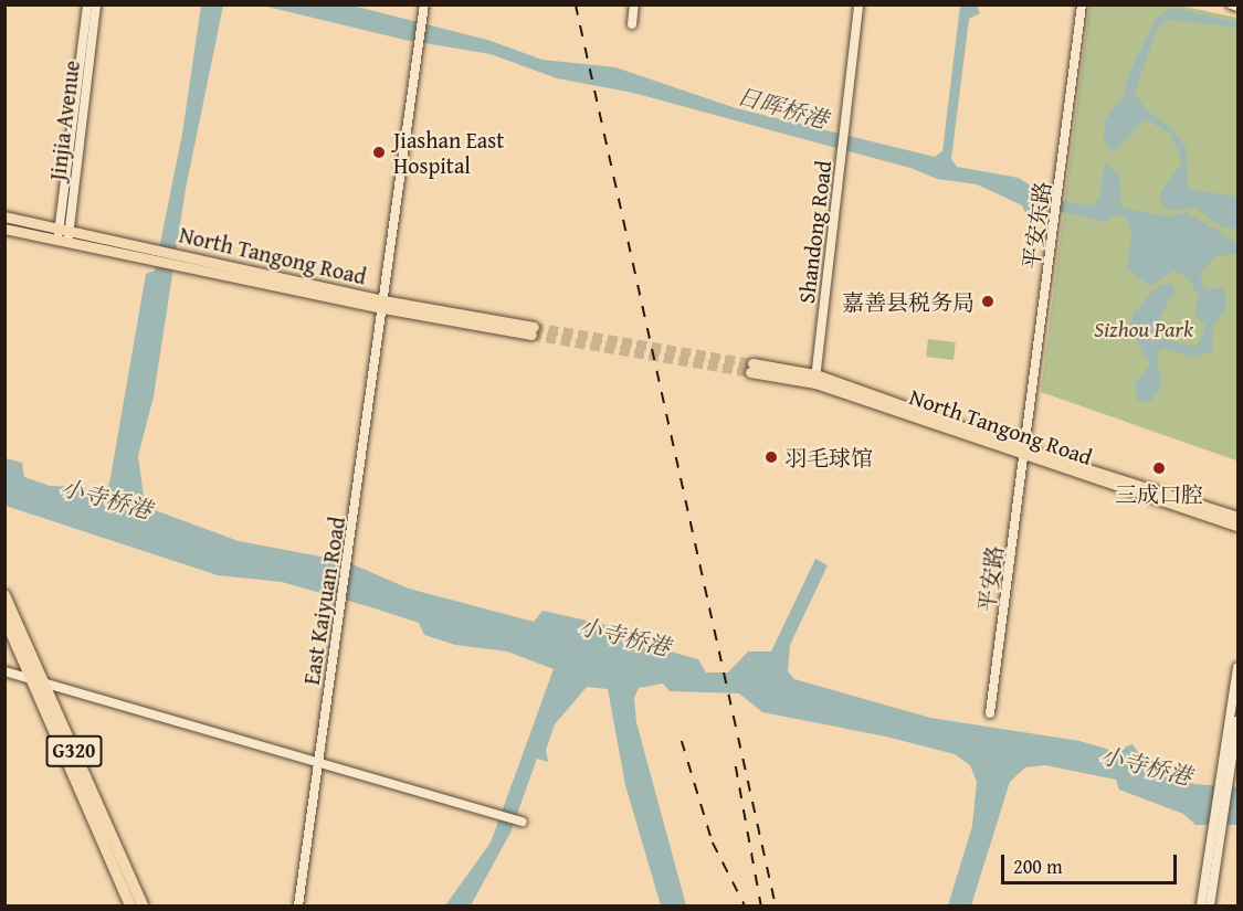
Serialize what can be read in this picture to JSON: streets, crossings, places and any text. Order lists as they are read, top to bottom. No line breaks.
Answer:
{"streets":{"highway":["G320"],"main road":["North Tangong Road"],"street":["Jinjia Avenue","平安东路","Shandong Road","平安路","East Kaiyuan Road"]},"crossings":[["Jinjia Avenue","North Tangong Road"],["平安东路","North Tangong Road"],["平安东路","平安路"],["Shandong Road","North Tangong Road"],["North Tangong Road","平安路"],["North Tangong Road","East Kaiyuan Road"]],"water":["日晖桥港","小寺桥港"],"parks":["Sizhou Park"],"places":["Jiashan East Hospital","嘉善县税务局","羽毛球馆","三成口腔"],"scale_bar":"200 m"}
